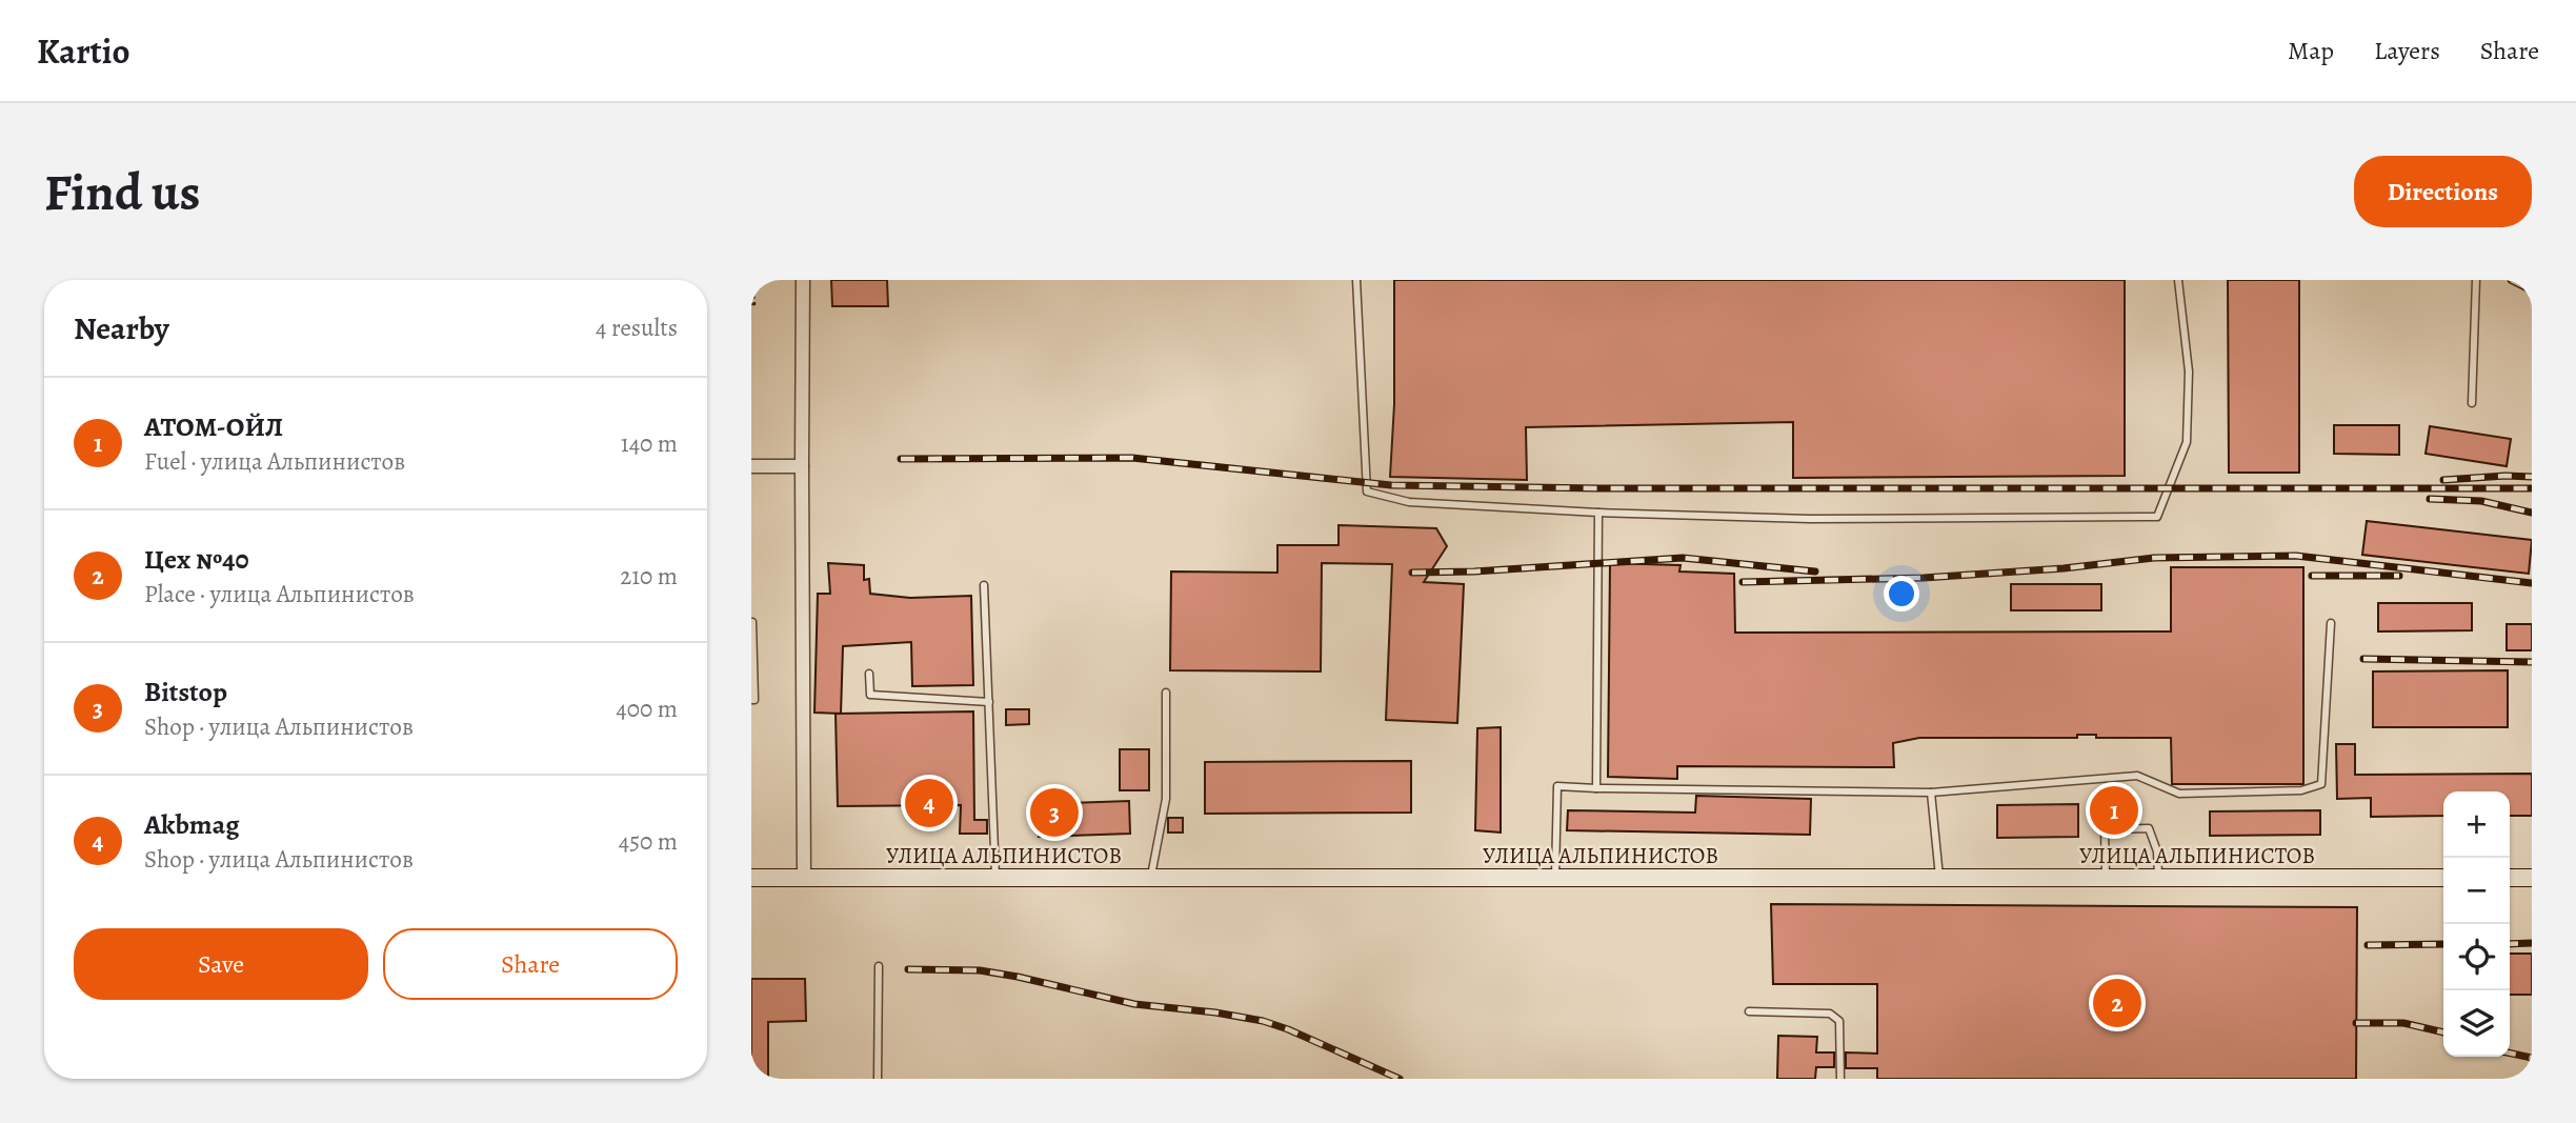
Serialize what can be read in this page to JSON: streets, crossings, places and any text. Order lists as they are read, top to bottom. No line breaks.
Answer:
{"streets":{"main road":["УЛИЦА АЛЬПИНИСТОВ"]},"page":{"header":"Kartio","nav":["Map","Layers","Share"],"buttons":["Directions",["Save","Share"]],"title":"Find us","heading":["Nearby","4 results"],"list":[{"mark":"1","name":"АТОМ-ОЙЛ","note":"Fuel · улица Альпинистов","value":"140 m"},{"mark":"2","name":"Цех №40","note":"Place · улица Альпинистов","value":"210 m"},{"mark":"3","name":"Bitstop","note":"Shop · улица Альпинистов","value":"400 m"},{"mark":"4","name":"Akbmag","note":"Shop · улица Альпинистов","value":"450 m"}],"pins":["4","1","3","2"],"map_buttons":["+","−"]}}
